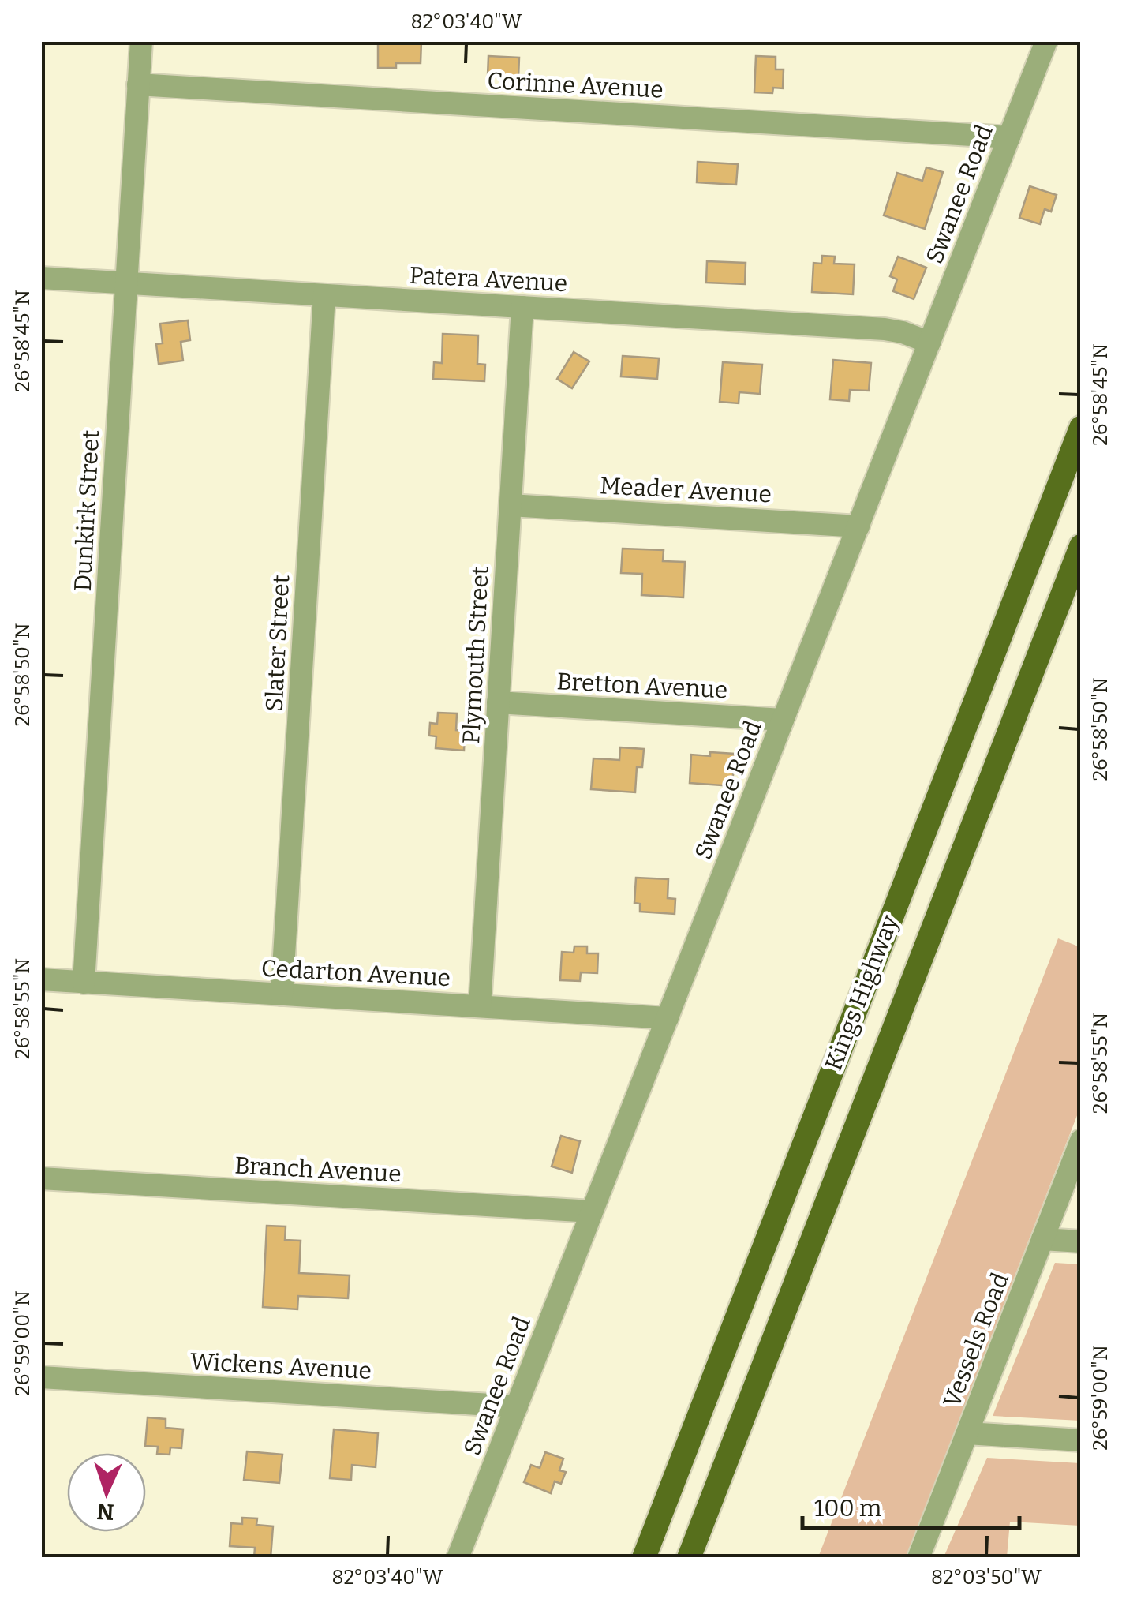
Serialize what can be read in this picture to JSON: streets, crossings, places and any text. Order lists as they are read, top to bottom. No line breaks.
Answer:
{"streets":{"main road":["Kings Highway"],"street":["Corinne Avenue","Swanee Road","Patera Avenue","Meader Avenue","Dunkirk Street","Slater Street","Plymouth Street","Bretton Avenue","Cedarton Avenue","Branch Avenue","Vessels Road","Wickens Avenue"]},"crossings":[["Corinne Avenue","Swanee Road"],["Corinne Avenue","Dunkirk Street"],["Swanee Road","Patera Avenue"],["Swanee Road","Meader Avenue"],["Swanee Road","Bretton Avenue"],["Swanee Road","Cedarton Avenue"],["Swanee Road","Branch Avenue"],["Swanee Road","Wickens Avenue"],["Patera Avenue","Dunkirk Street"],["Patera Avenue","Slater Street"],["Patera Avenue","Plymouth Street"],["Meader Avenue","Plymouth Street"],["Dunkirk Street","Cedarton Avenue"],["Slater Street","Cedarton Avenue"],["Plymouth Street","Bretton Avenue"],["Plymouth Street","Cedarton Avenue"]],"scale_bar":"100 m","north":"bottom","coordinates":["82°03'40\"W","26°58'45\"N","26°58'50\"N","26°58'55\"N","26°59'00\"N","82°03'50\"W"]}
